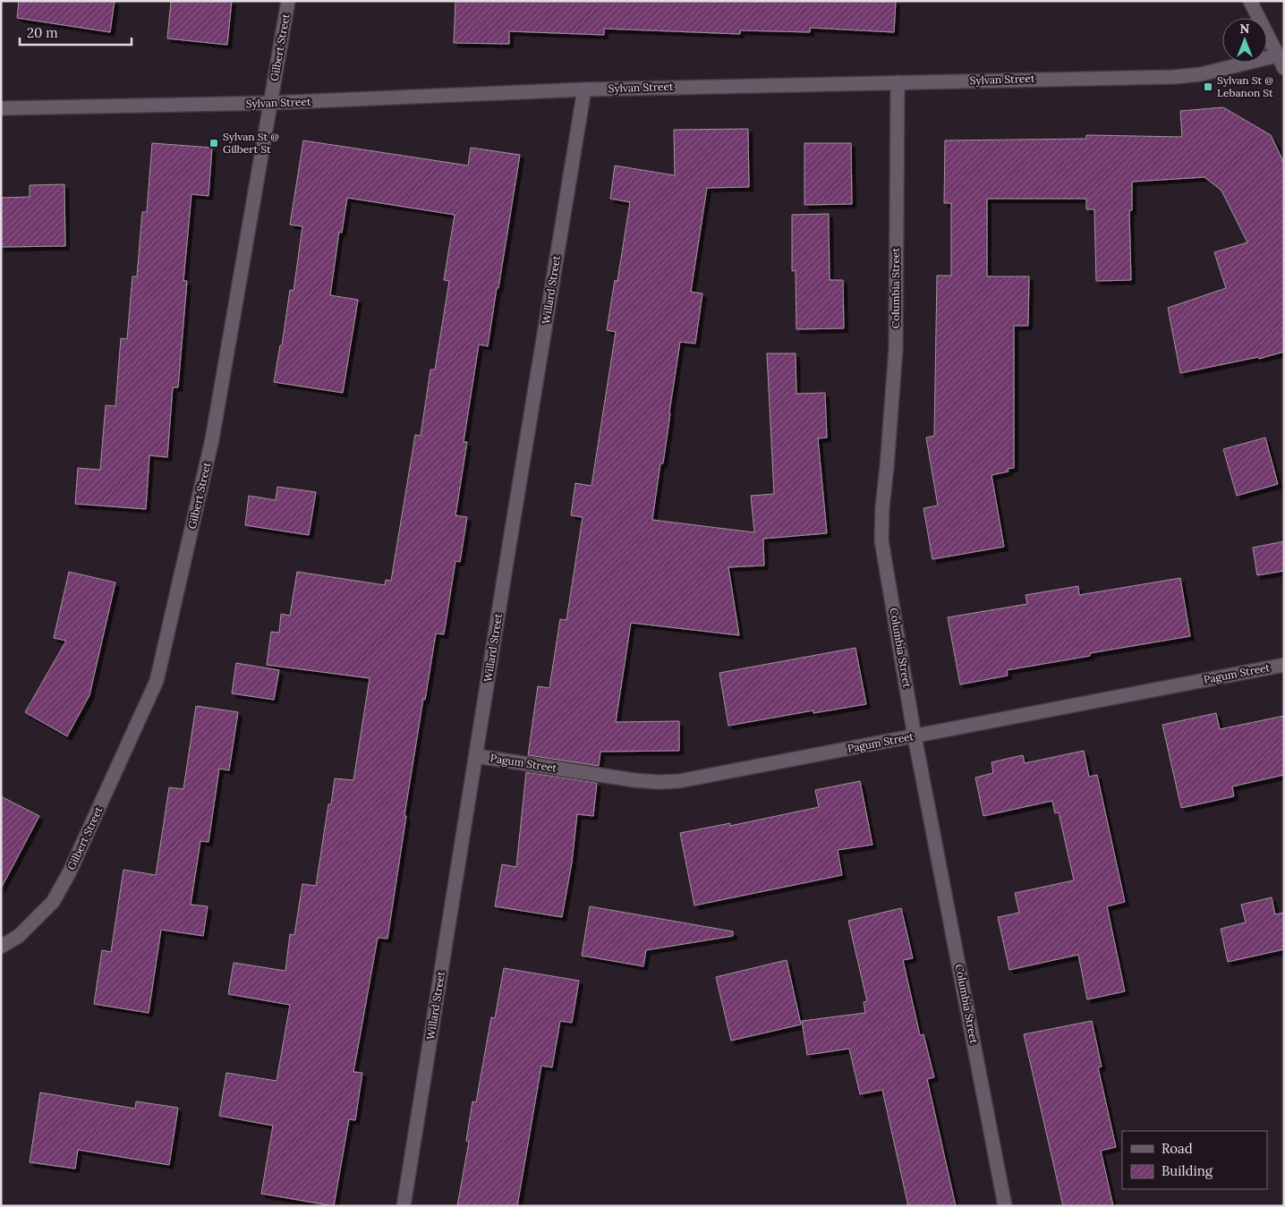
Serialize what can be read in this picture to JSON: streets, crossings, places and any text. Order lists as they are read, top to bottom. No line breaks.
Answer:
{"streets":{"street":["Gilbert Street","Sylvan Street","Columbia Street","Willard Street","Pagum Street"]},"crossings":[["Gilbert Street","Sylvan Street"],["Sylvan Street","Columbia Street"],["Sylvan Street","Willard Street"],["Columbia Street","Pagum Street"],["Willard Street","Pagum Street"]],"places":{"transit":["Sylvan St @ Lebanon St","Sylvan St @ Gilbert St"]},"legend":["Road","Building"],"scale_bar":"20 m","north":"top"}
